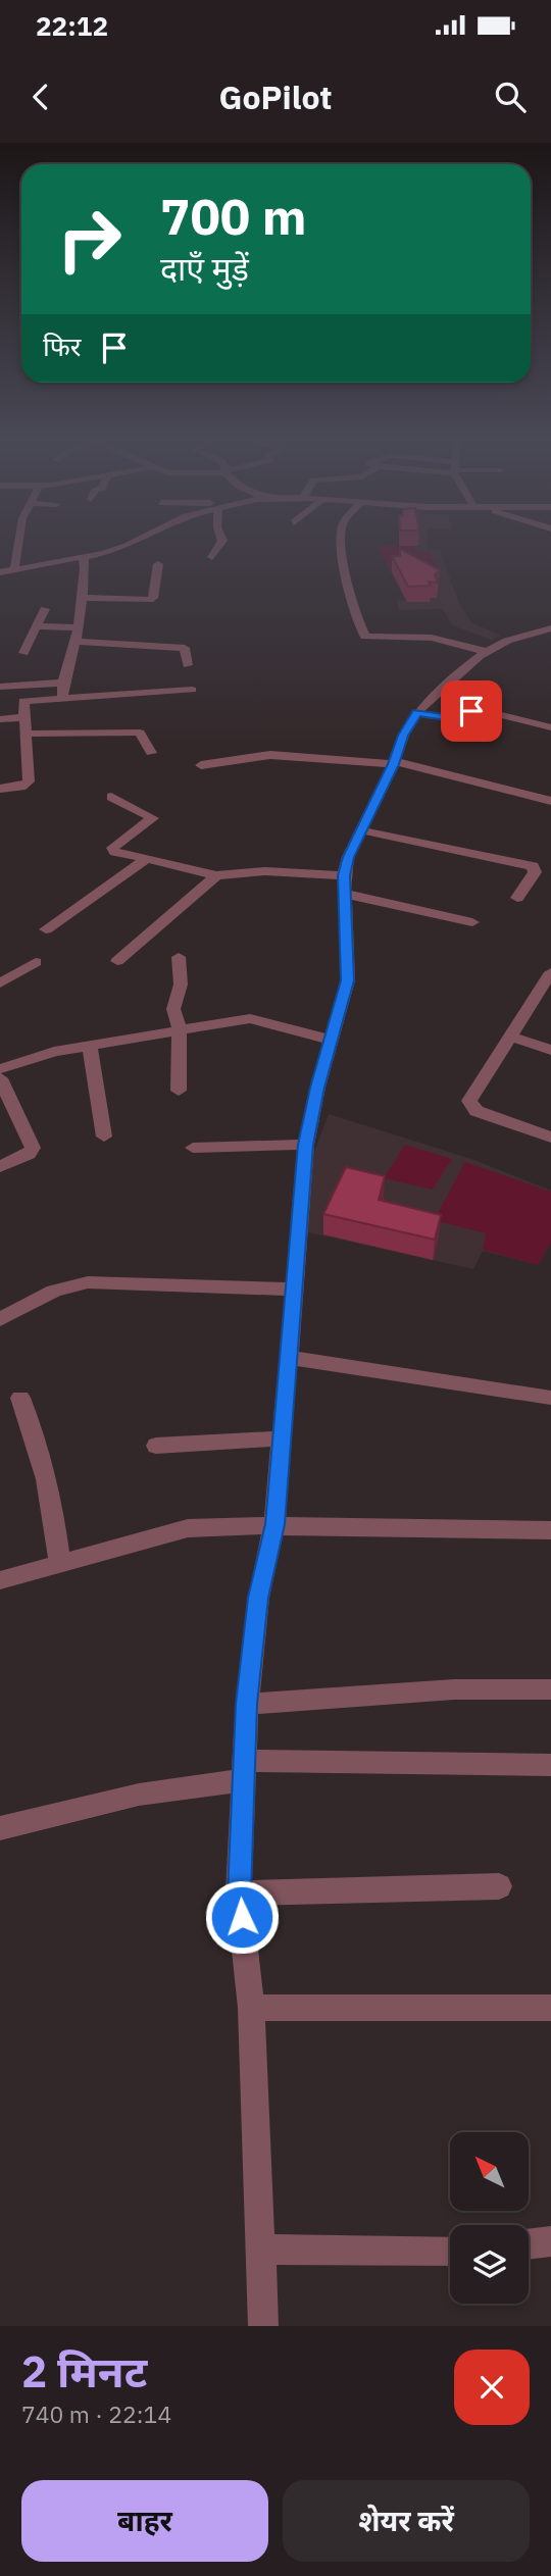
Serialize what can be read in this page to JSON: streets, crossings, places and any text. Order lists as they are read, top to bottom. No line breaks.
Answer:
{"north":"top left","page":{"status":"22:12","header":"GoPilot","turn":["700 m","दाएँ मुड़ें"],"then":"फिर","heading":["2 मिनट","740 m · 22:14"],"buttons":["बाहर","शेयर करें"]}}
